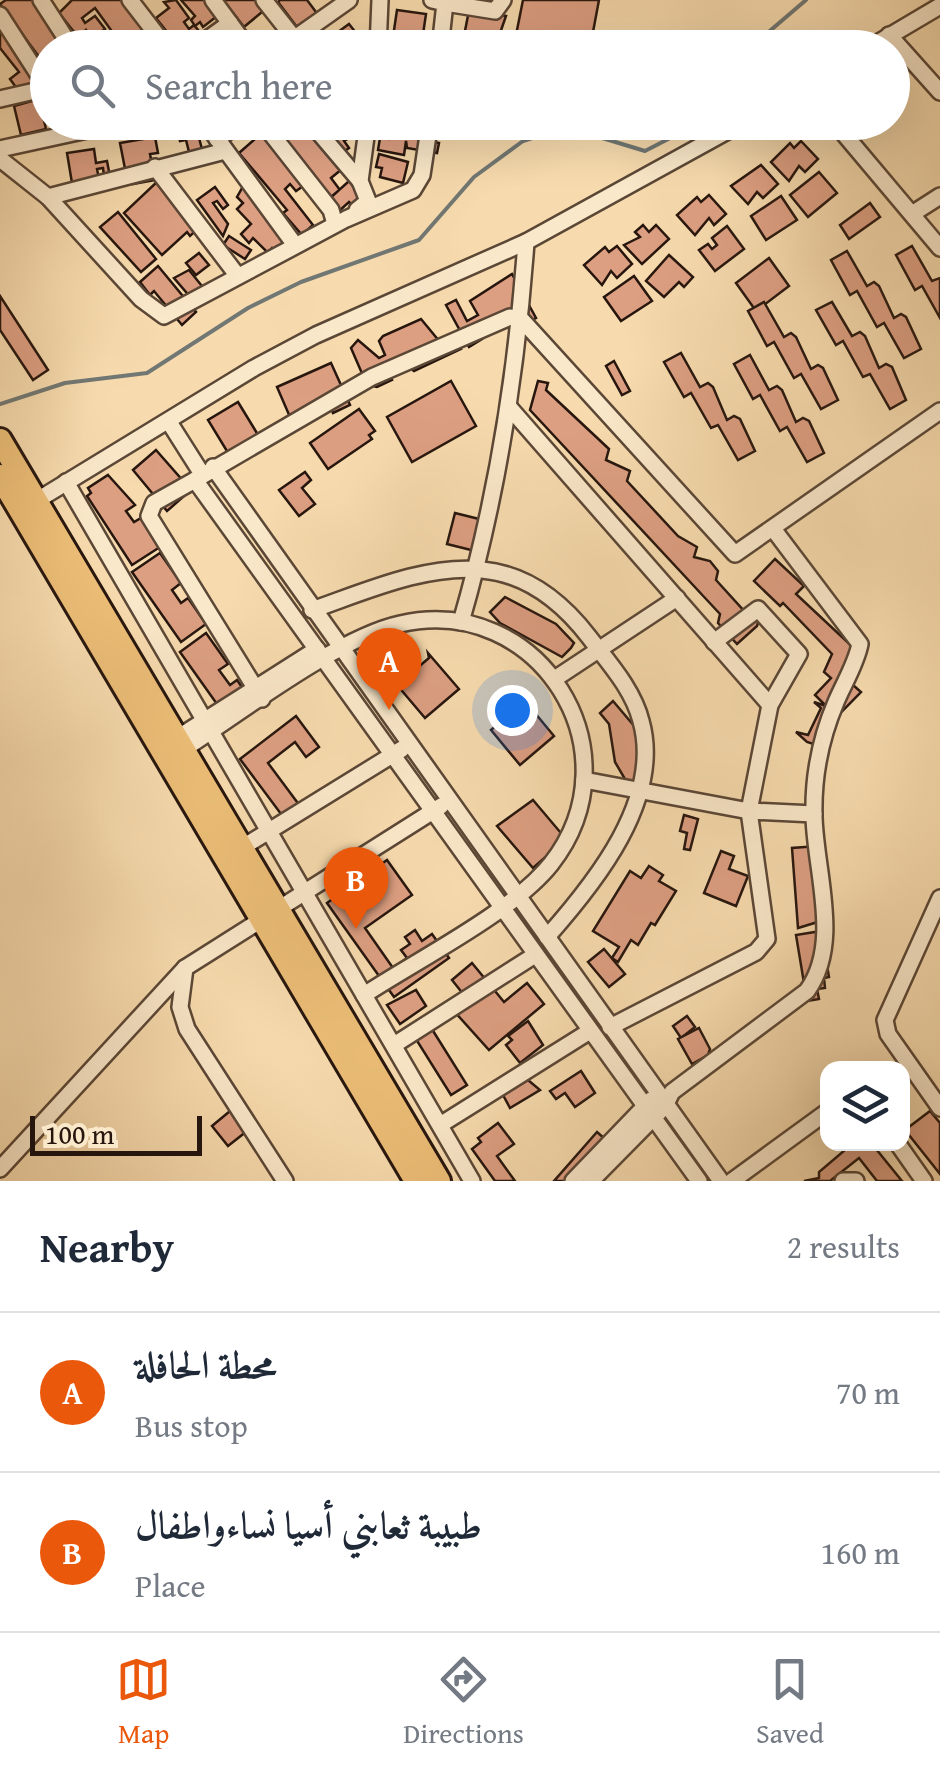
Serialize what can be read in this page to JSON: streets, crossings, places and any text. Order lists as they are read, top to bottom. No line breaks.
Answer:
{"scale_bar":"100 m","page":{"search":"Search here","pins":["A","B"],"scale":"100 m","heading":["Nearby","2 results"],"list":[{"mark":"A","name":"محطة الحافلة","note":"Bus stop","value":"70 m"},{"mark":"B","name":"طبيبة ثعابني أسيا نساءواطفال","note":"Place","value":"160 m"}],"nav":["Map","Directions","Saved"]}}
